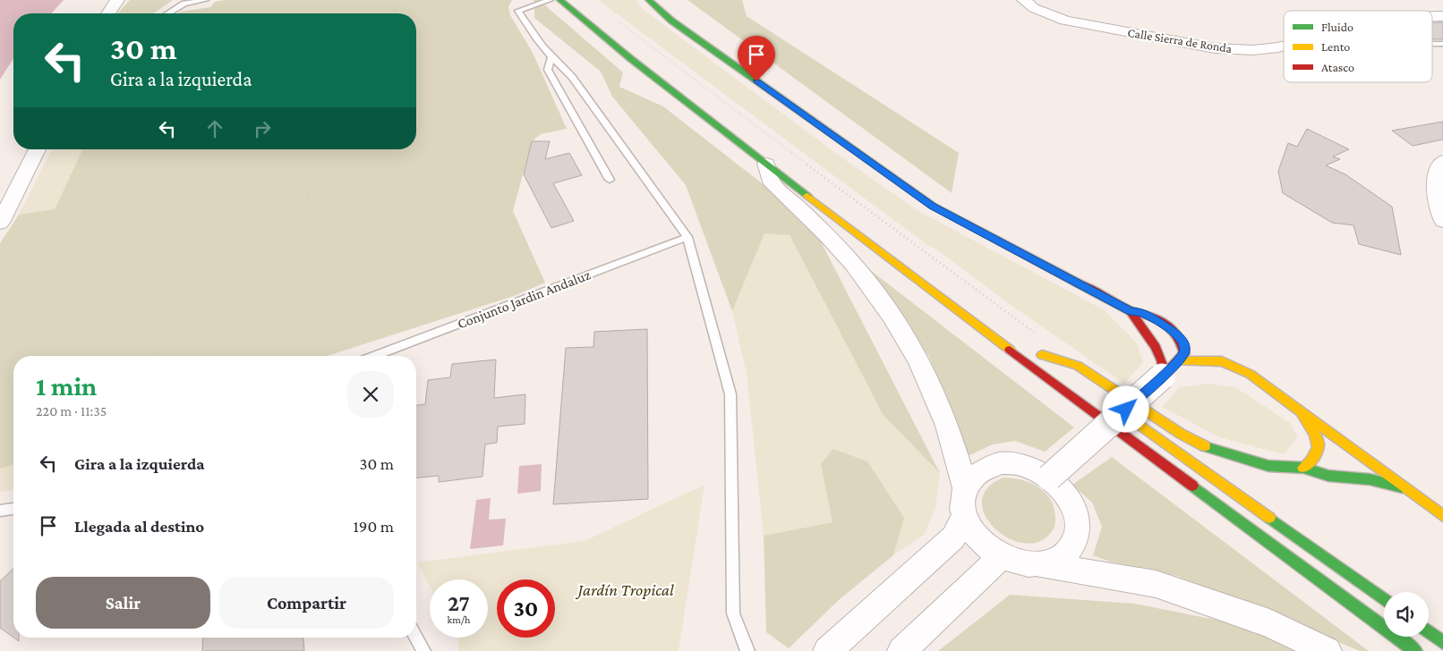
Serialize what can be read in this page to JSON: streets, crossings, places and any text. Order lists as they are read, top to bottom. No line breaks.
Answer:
{"streets":{"street":["Calle Sierra de Ronda"],"lane":["Conjunto Jardin Andaluz"]},"parks":["Jardín Tropical"],"legend":["Fluido","Lento","Atasco"],"page":{"turn":["30 m","Gira a la izquierda"],"heading":["1 min","220 m · 11:35"],"list":[{"name":"Gira a la izquierda","value":"30 m"},{"name":"Llegada al destino","value":"190 m"}],"buttons":["Salir","Compartir"],"speed":"27 km/h","limit":"30"}}
